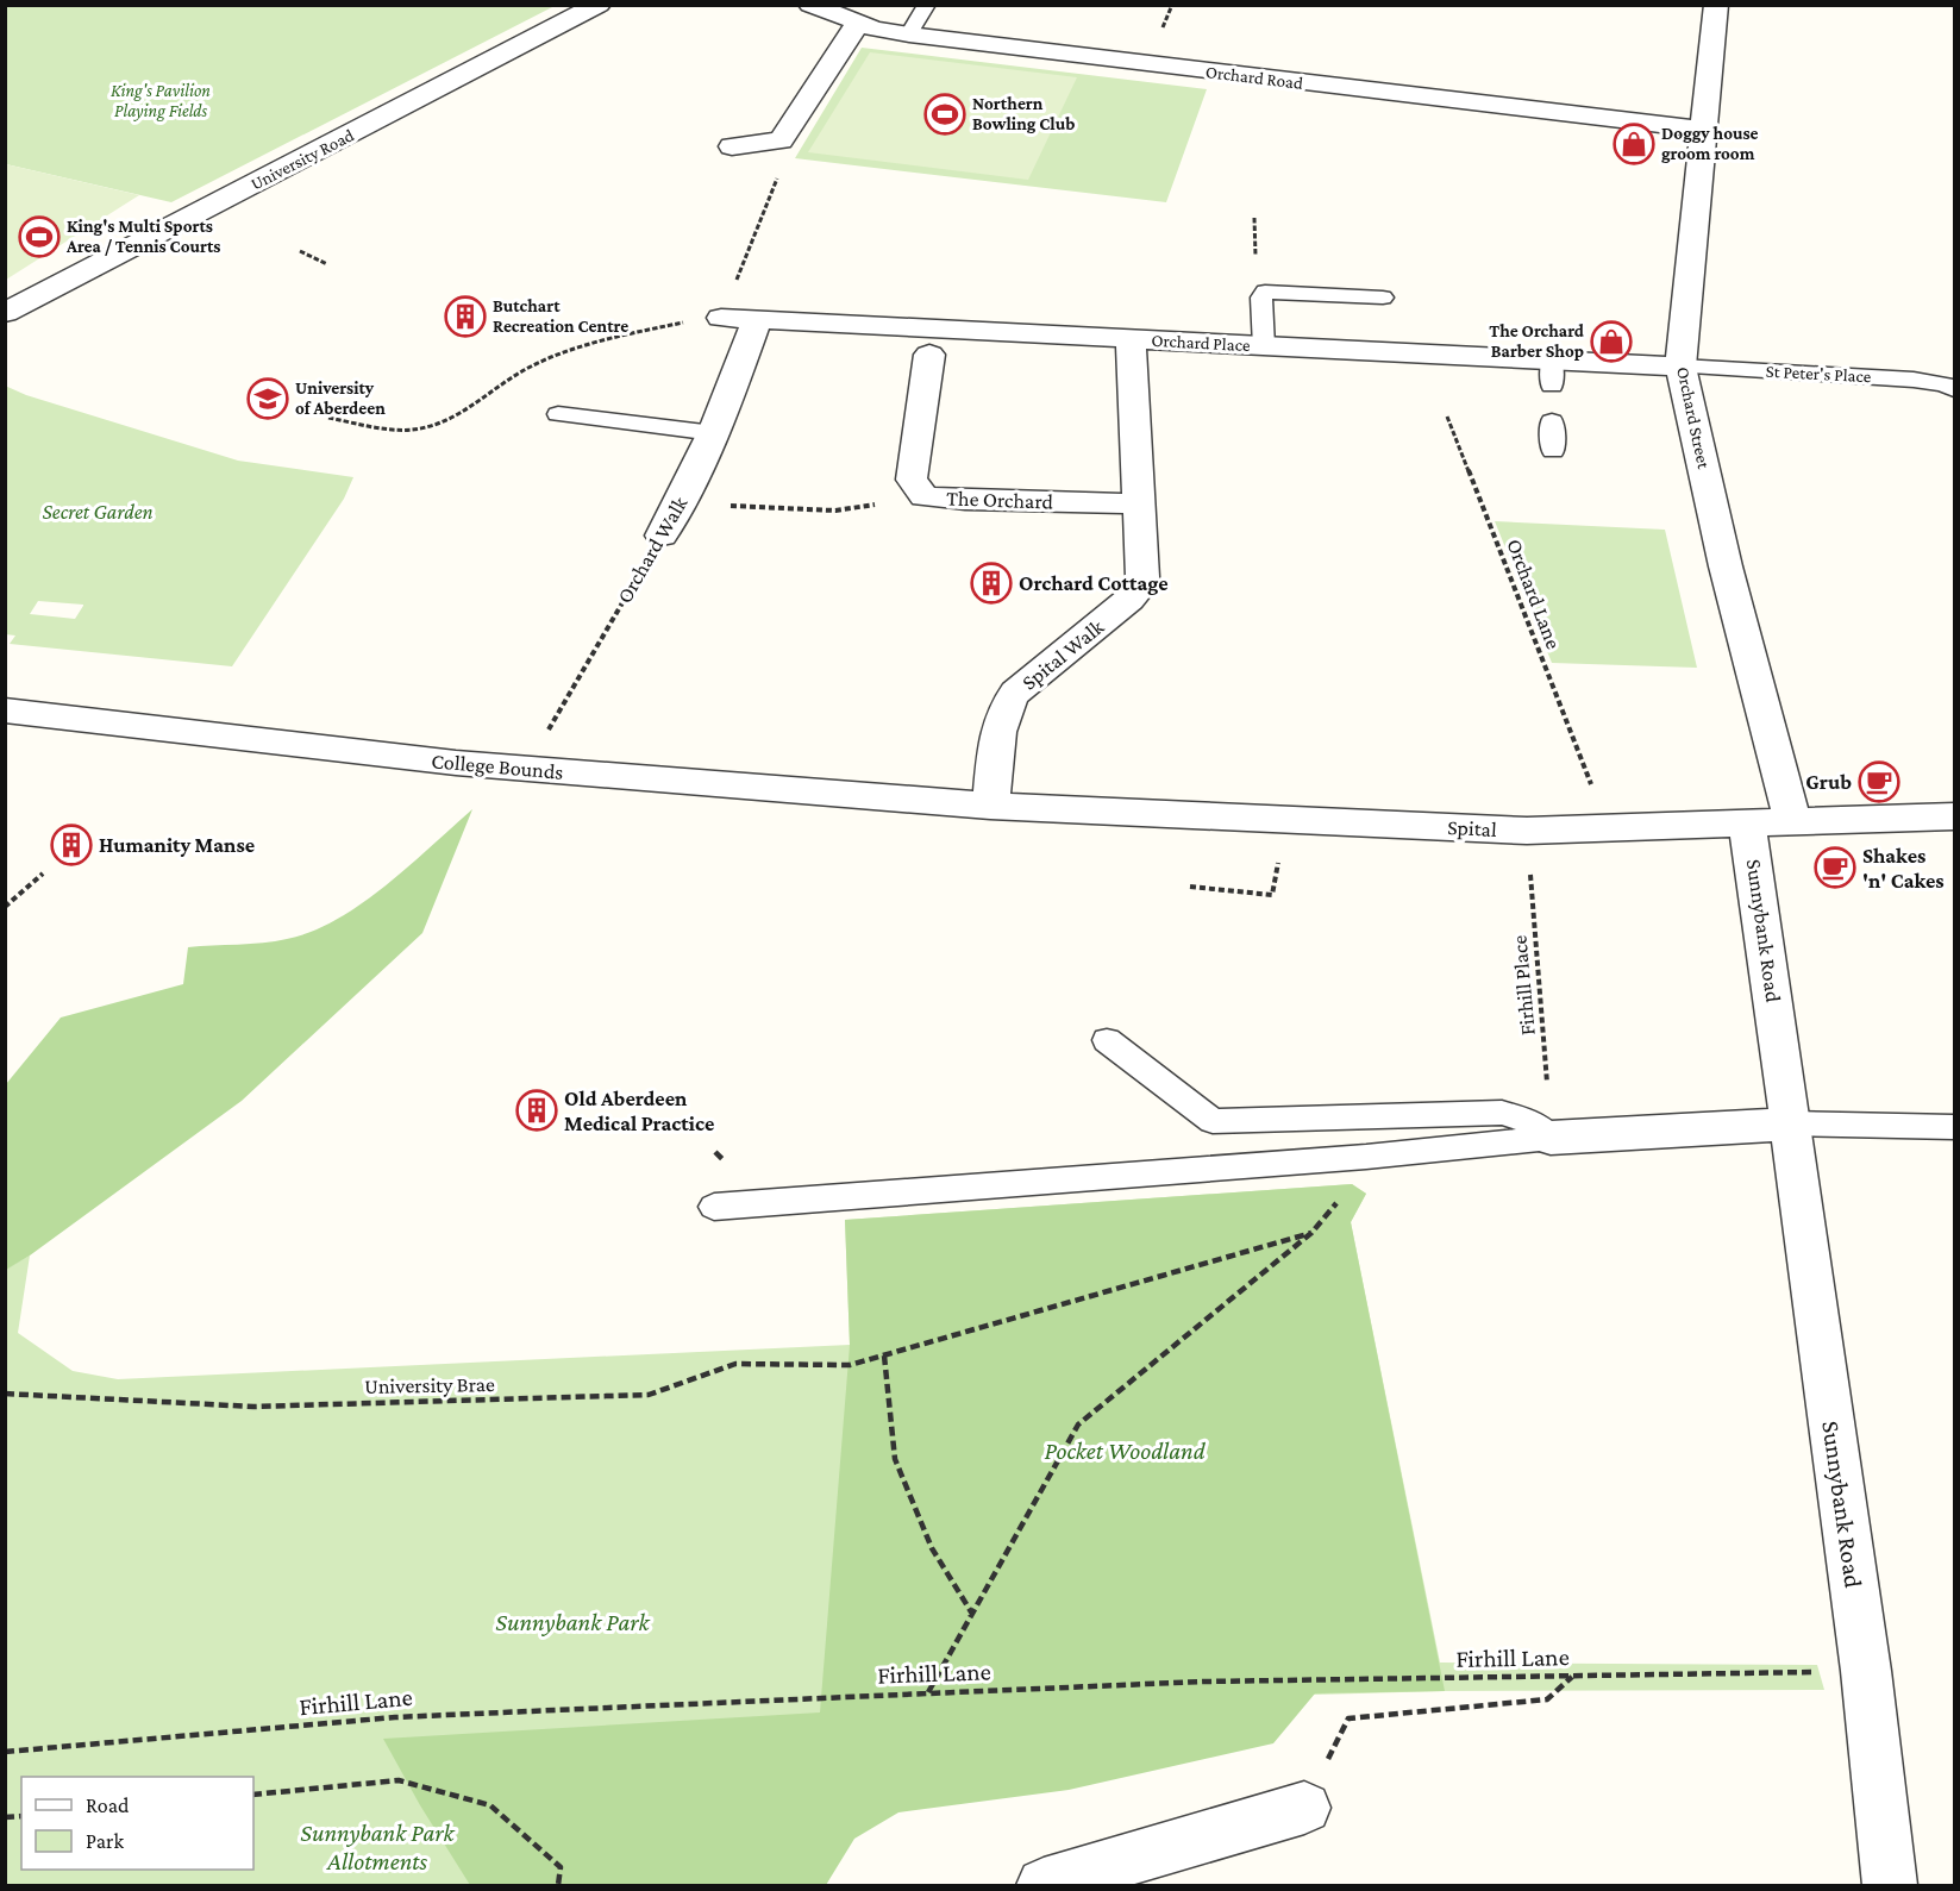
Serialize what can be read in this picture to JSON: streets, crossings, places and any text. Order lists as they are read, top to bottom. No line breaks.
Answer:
{"streets":{"street":["Orchard Road","University Road","Orchard Place","Orchard Street","The Orchard","Orchard Walk","Spital Walk","College Bounds","Spital","Sunnybank Road"],"lane":["St Peter's Place"],"path":["Orchard Lane","Firhill Place","University Brae","Firhill Lane"]},"crossings":[["Orchard Road","Orchard Street"],["Orchard Place","St Peter's Place"],["Orchard Place","Orchard Street"],["Orchard Place","Orchard Walk"],["Orchard Place","Spital Walk"],["St Peter's Place","Orchard Street"],["Orchard Street","Spital"],["The Orchard","Spital Walk"],["Orchard Walk","College Bounds"],["Spital Walk","College Bounds"],["Spital Walk","Spital"],["College Bounds","Spital"],["Spital","Sunnybank Road"],["Spital","Firhill Place"],["Sunnybank Road","Firhill Lane"]],"parks":["King's Pavilion Playing Fields","Secret Garden","Pocket Woodland","Sunnybank Park","Sunnybank Park Allotments"],"places":{"sports":["Northern Bowling Club","King's Multi Sports Area / Tennis Courts"],"shop":["Doggy house groom room","The Orchard Barber Shop"],"building":["Butchart Recreation Centre","Orchard Cottage","Humanity Manse","Old Aberdeen Medical Practice"],"school or university":["University of Aberdeen"],"cafe":["Grub","Shakes 'n' Cakes"]},"legend":["Road","Park"]}
